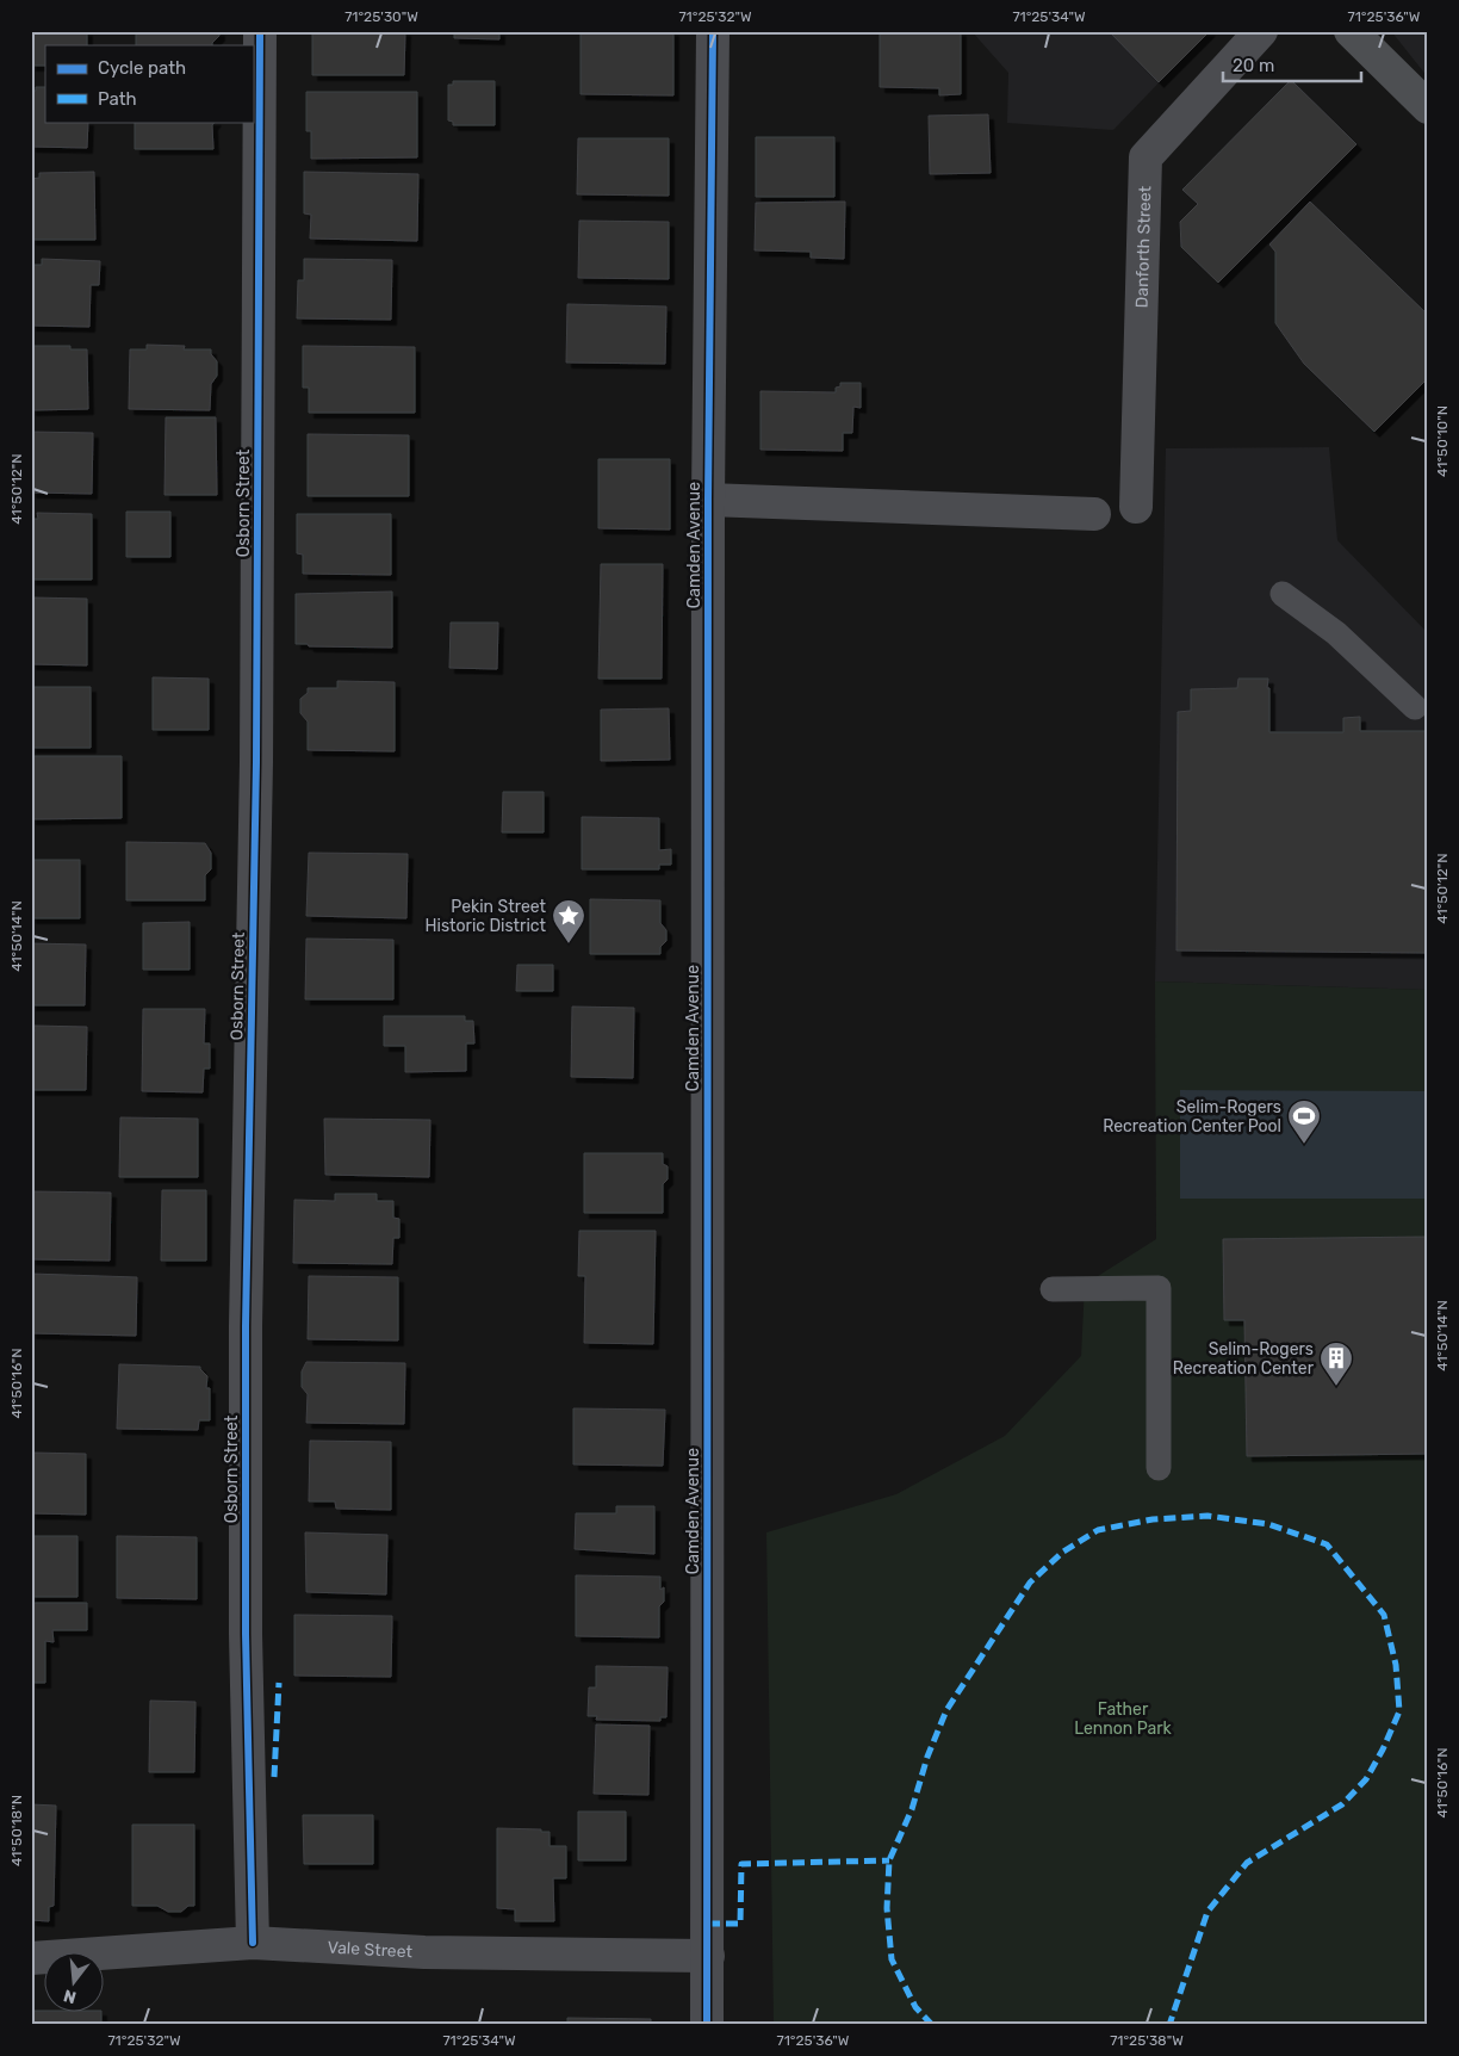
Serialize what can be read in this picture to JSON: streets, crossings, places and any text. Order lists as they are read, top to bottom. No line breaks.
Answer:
{"streets":{"street":["Danforth Street","Osborn Street","Camden Avenue","Vale Street"]},"crossings":[["Osborn Street","Vale Street"],["Camden Avenue","Vale Street"]],"parks":["Father Lennon Park"],"places":{"place":["Pekin Street Historic District"],"sports":["Selim-Rogers Recreation Center Pool"],"building":["Selim-Rogers Recreation Center"]},"legend":["Cycle path","Path"],"scale_bar":"20 m","north":"bottom","coordinates":["71°25'30\"W","71°25'32\"W","71°25'34\"W","71°25'36\"W","41°50'10\"N","41°50'12\"N","41°50'14\"N","41°50'16\"N","41°50'18\"N","71°25'38\"W"]}
